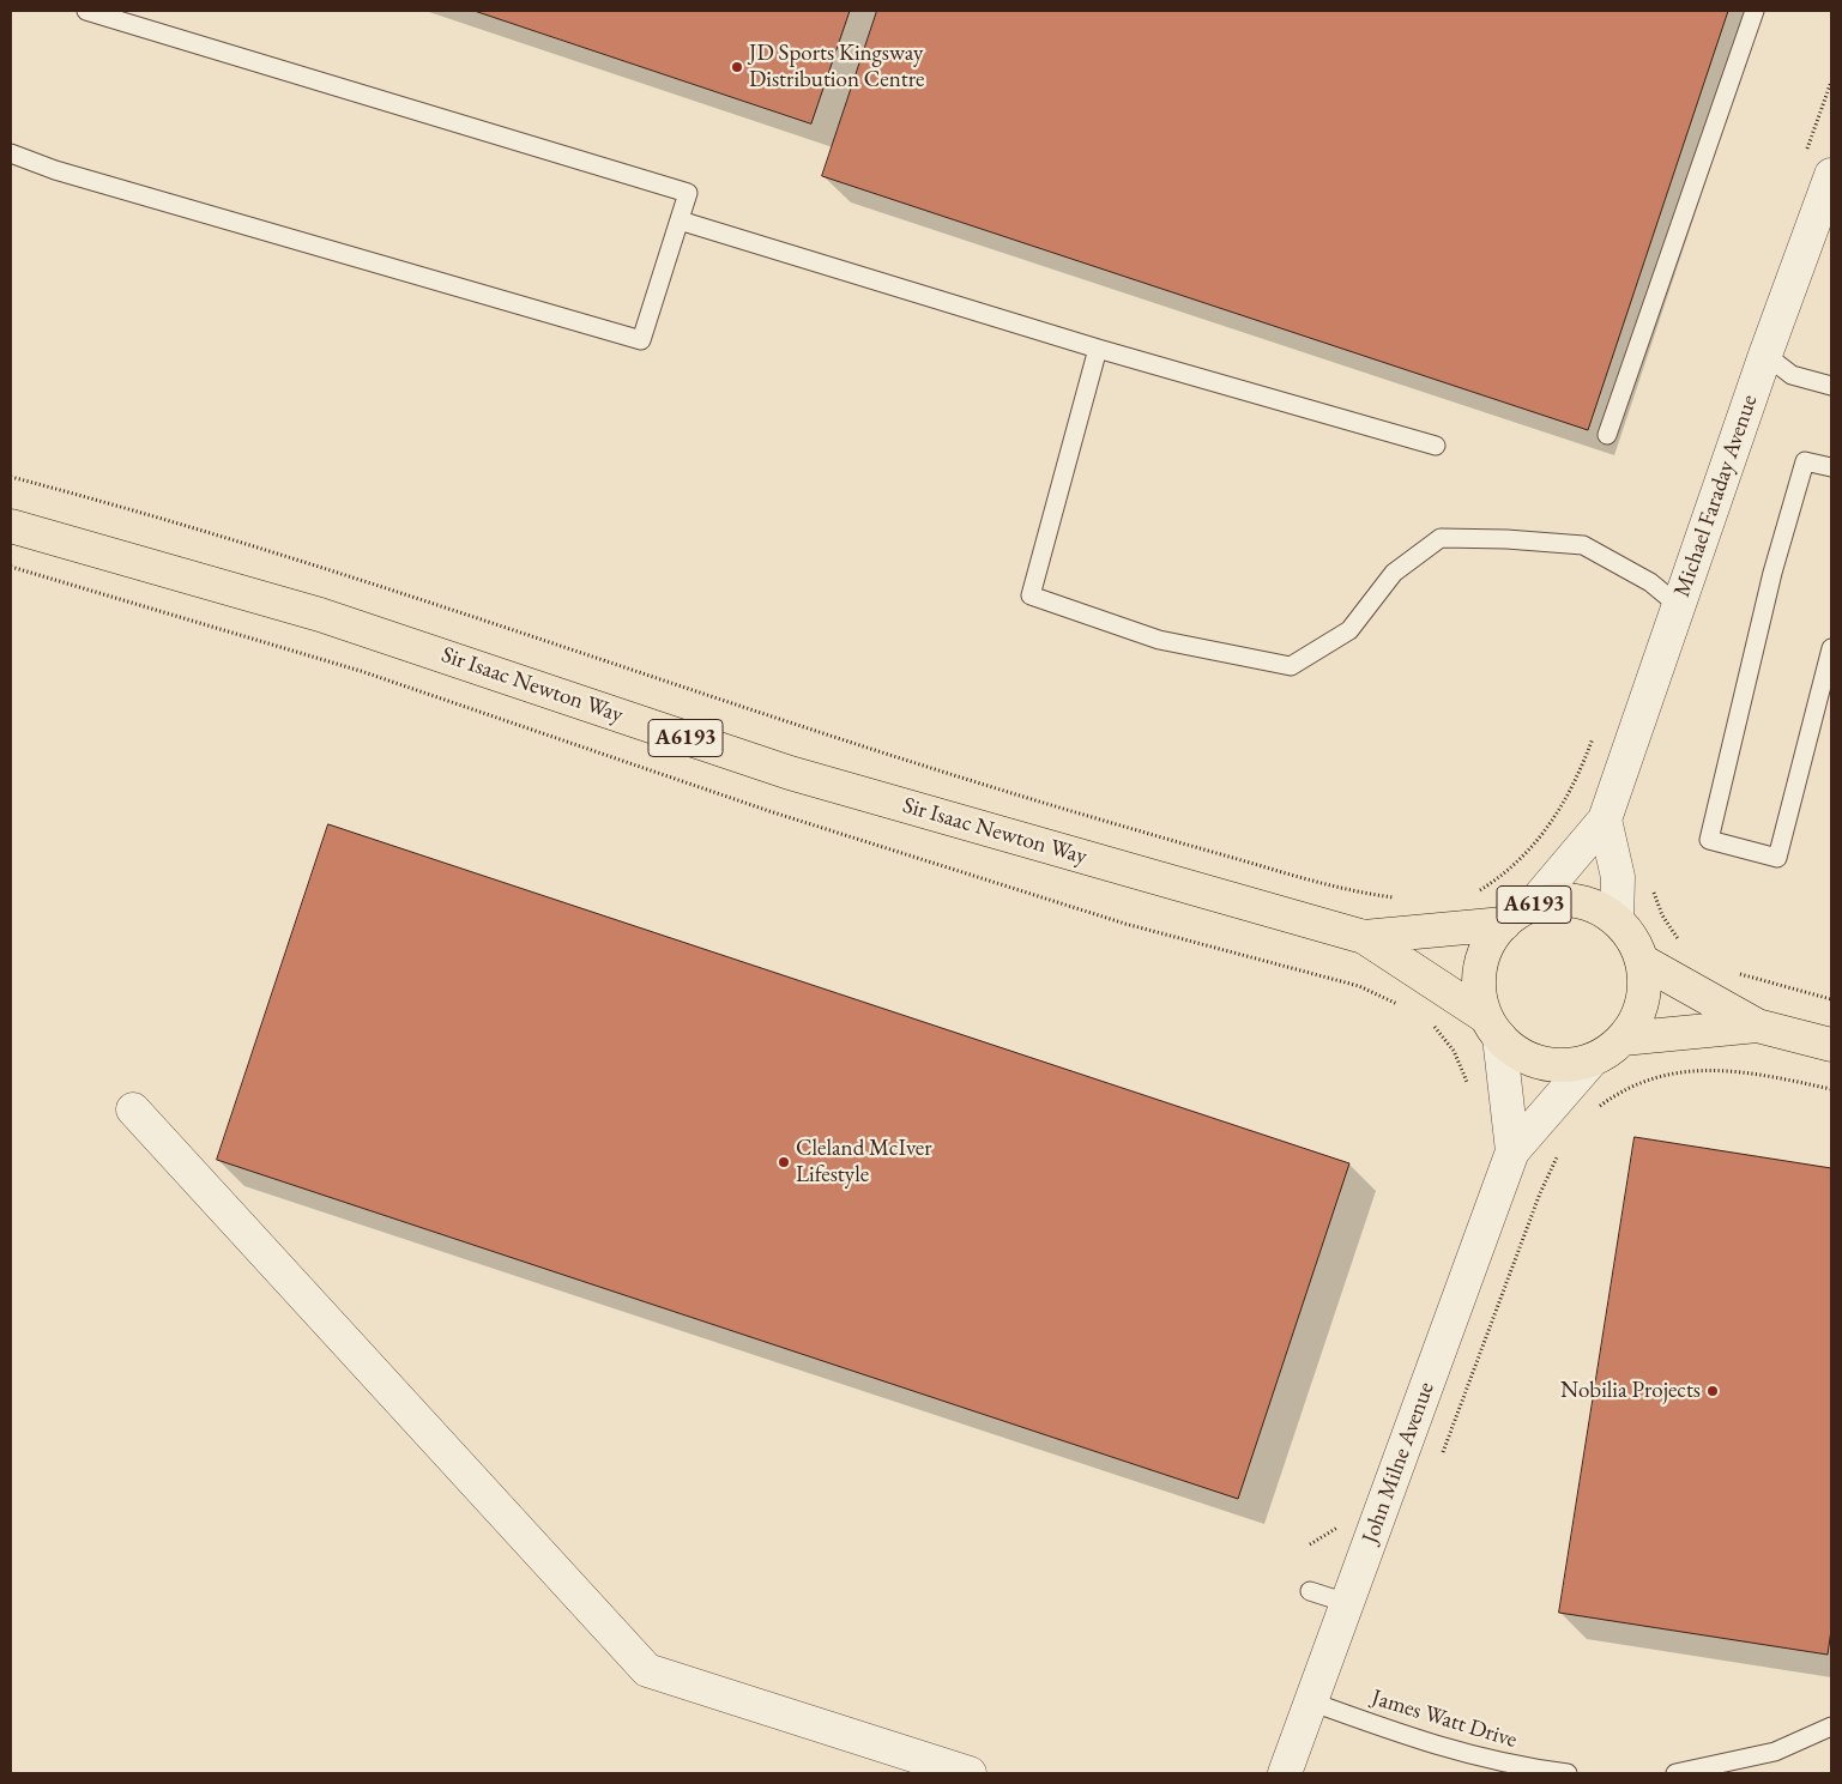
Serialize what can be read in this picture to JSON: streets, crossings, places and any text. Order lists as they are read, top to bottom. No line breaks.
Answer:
{"streets":{"highway":["Sir Isaac Newton Way","A6193"],"street":["Michael Faraday Avenue","John Milne Avenue"],"lane":["James Watt Drive"]},"crossings":[["Sir Isaac Newton Way","A6193"],["Sir Isaac Newton Way","John Milne Avenue"],["A6193","John Milne Avenue"],["John Milne Avenue","James Watt Drive"]],"places":["JD Sports Kingsway Distribution Centre","Cleland McIver Lifestyle","Nobilia Projects"]}
